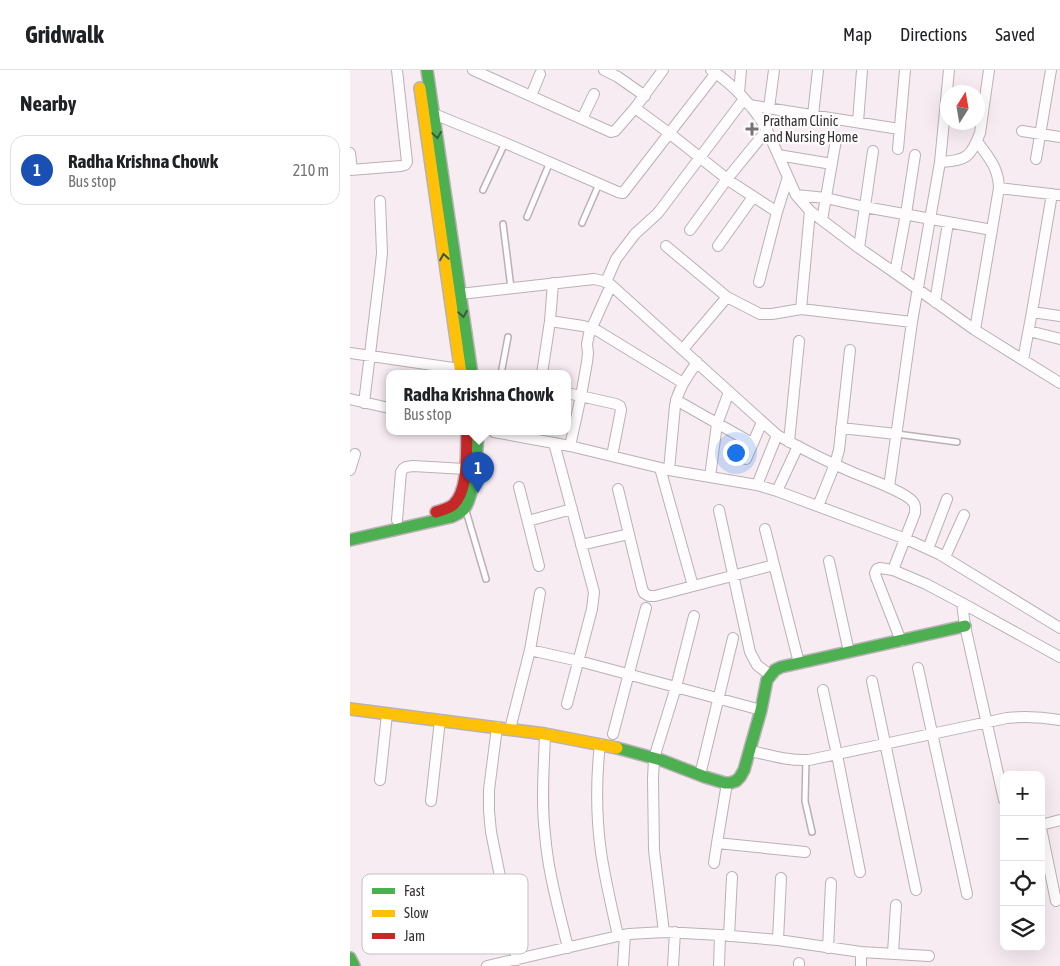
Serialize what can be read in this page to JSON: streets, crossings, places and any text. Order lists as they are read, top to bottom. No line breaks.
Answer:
{"places":{"health":["Pratham Clinic and Nursing Home"]},"legend":["Fast","Slow","Jam"],"north":"top","page":{"header":"Gridwalk","nav":["Map","Directions","Saved"],"heading":"Nearby","list":[{"mark":"1","name":"Radha Krishna Chowk","note":"Bus stop","value":"210 m"}],"popup":["Radha Krishna Chowk","Bus stop"],"pins":"1","map_buttons":["+","−"]}}
